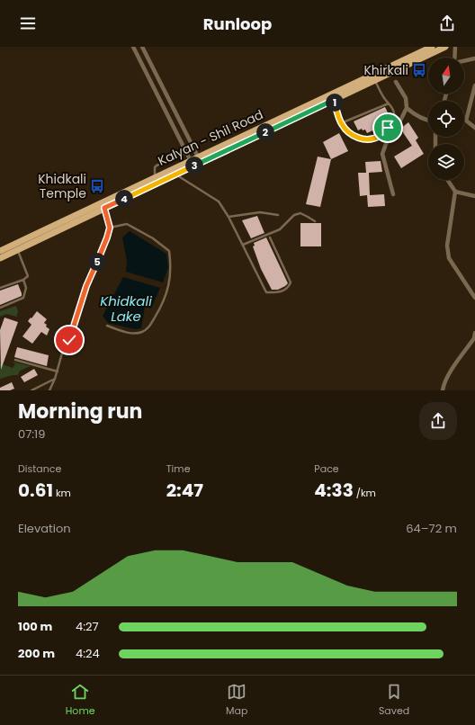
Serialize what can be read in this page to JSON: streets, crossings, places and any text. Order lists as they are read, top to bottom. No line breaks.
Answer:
{"streets":{"main road":["Kalyan - Shil Road"]},"water":["Khidkali Lake"],"places":{"bus stop":["Khirkali","Khidkali Temple"]},"north":"top","page":{"header":"Runloop","pins":["1","2","3","4","5"],"heading":["Morning run","07:19"],"stats":[["Distance","0.61 km"],["Time","2:47"],["Pace","4:33 /km"]],"chart":["Elevation","64–72 m"],"list":[{"name":"100 m","note":"4:27"},{"name":"200 m","note":"4:24"}],"tabs":["Home","Map","Saved"]}}
